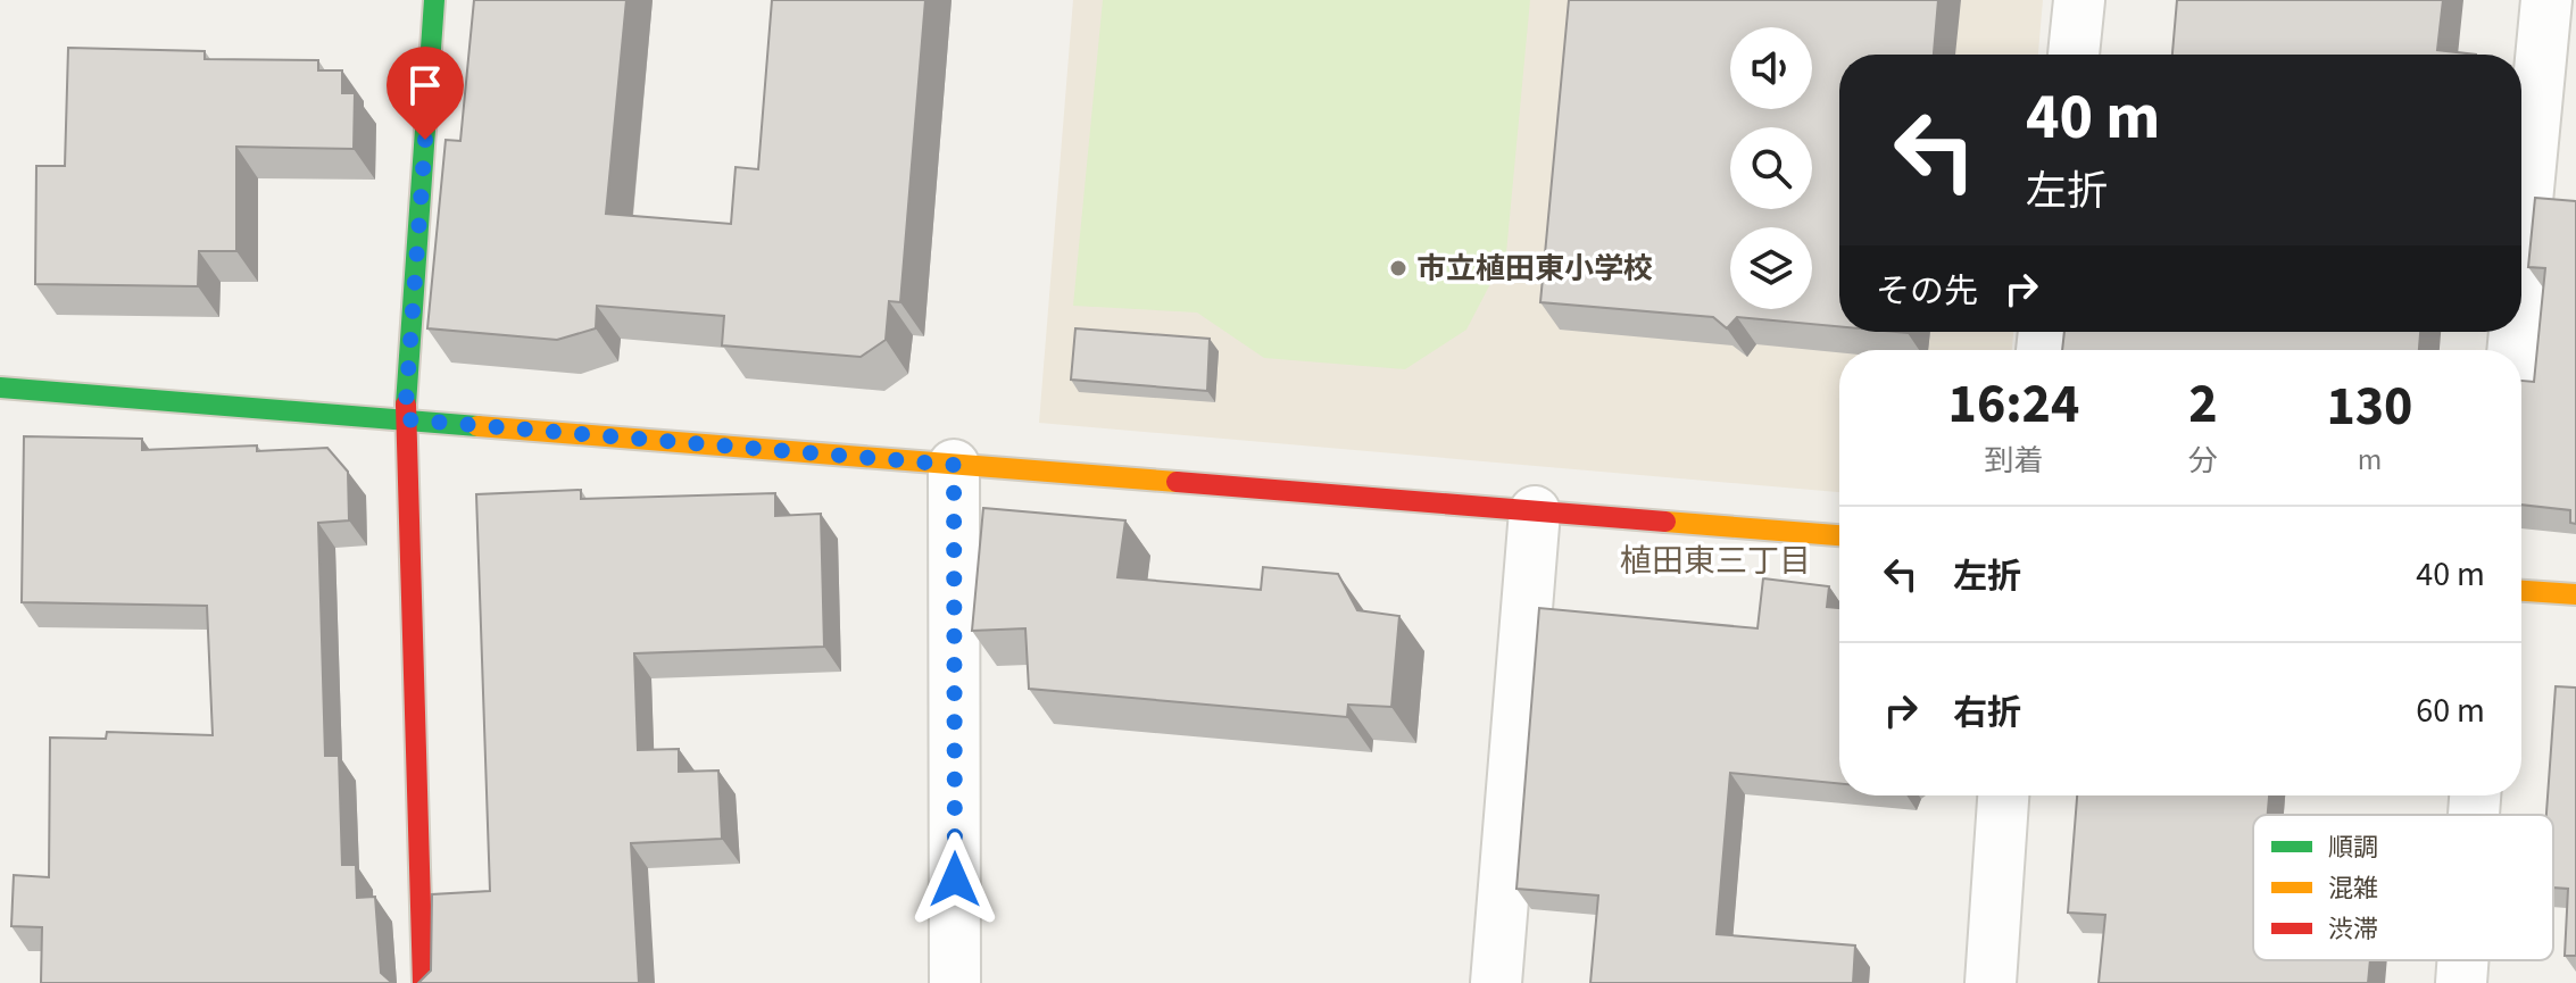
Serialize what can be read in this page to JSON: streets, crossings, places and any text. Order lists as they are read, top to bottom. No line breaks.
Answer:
{"districts":["植田東三丁目"],"places":["市立植田東小学校"],"legend":["順調","混雑","渋滞"],"page":{"turn":["40 m","左折"],"then":"その先","eta":["16:24","到着","2","分","130","m"],"list":[{"name":"左折","value":"40 m"},{"name":"右折","value":"60 m"}]}}
